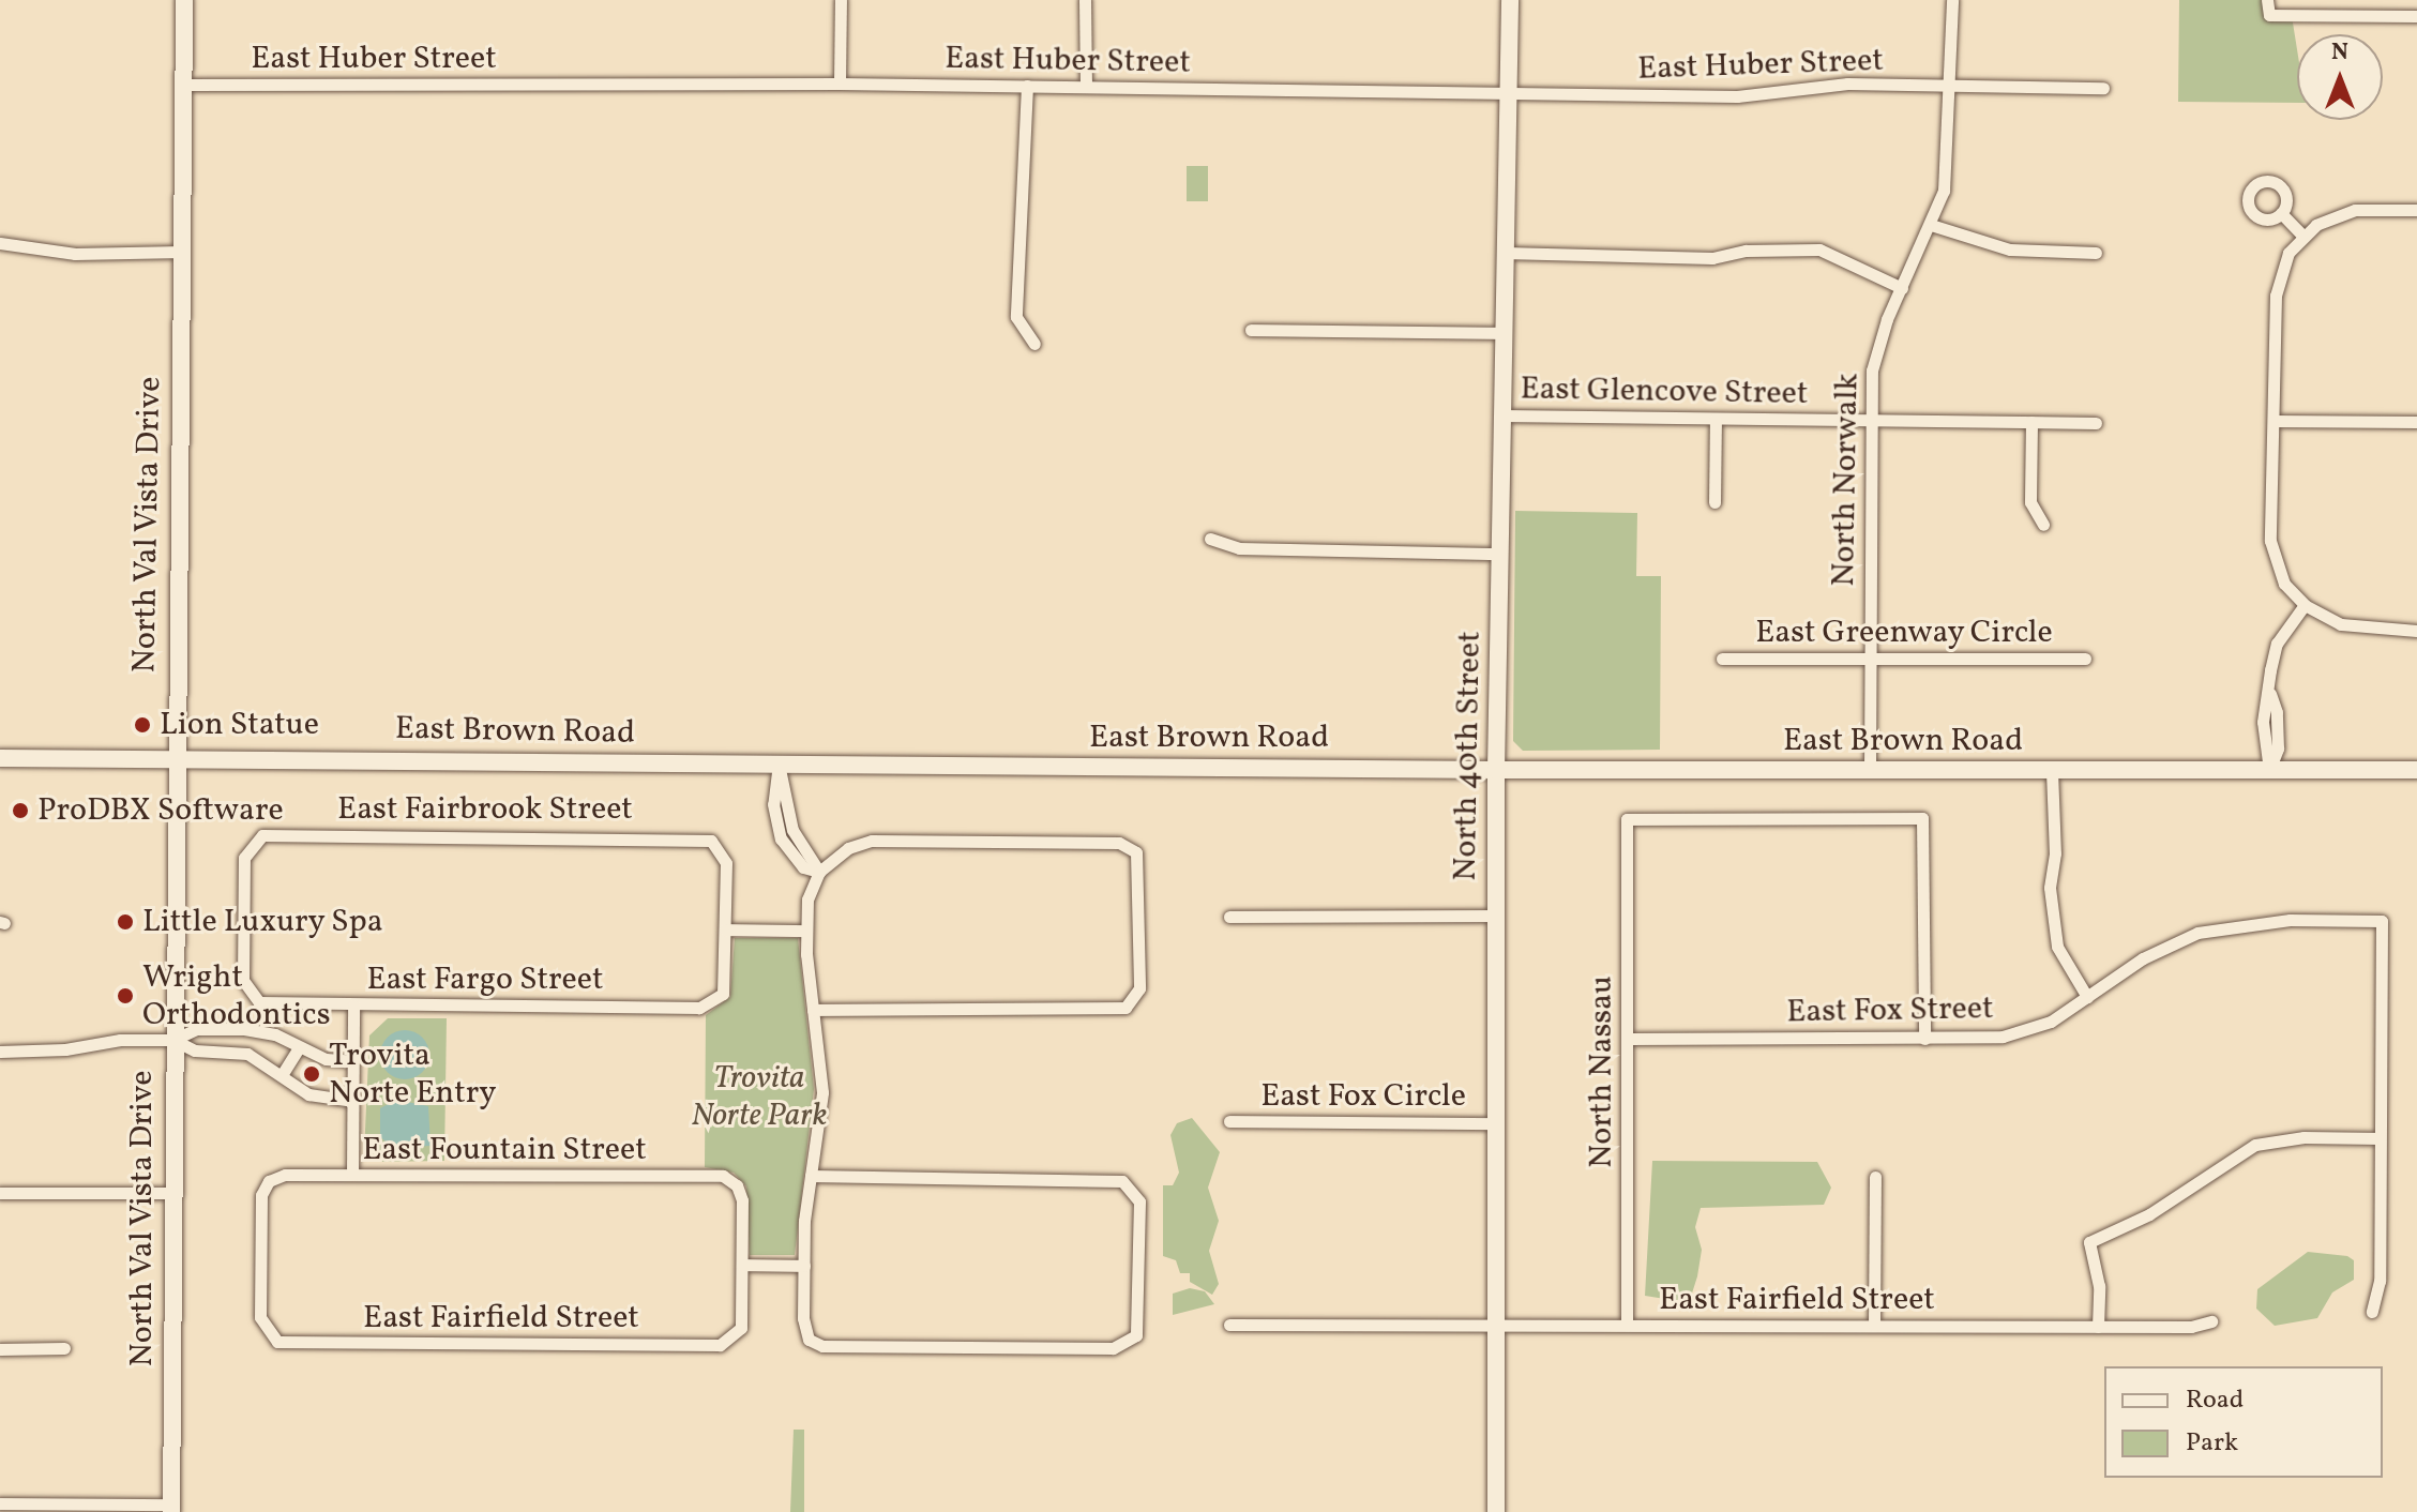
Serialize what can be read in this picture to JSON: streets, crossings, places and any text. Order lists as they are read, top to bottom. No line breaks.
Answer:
{"streets":{"main road":["North Val Vista Drive","East Brown Road","North 40th Street"],"street":["East Huber Street","East Glencove Street","North Norwalk","East Greenway Circle","East Fairbrook Street","East Fargo Street","East Fox Street","North Nassau","East Fox Circle","East Fountain Street","East Fairfield Street"]},"crossings":[["East Huber Street","North Norwalk"],["East Huber Street","North Val Vista Drive"],["East Huber Street","North 40th Street"],["East Glencove Street","North Norwalk"],["East Glencove Street","North 40th Street"],["North Norwalk","East Greenway Circle"],["North Norwalk","East Brown Road"],["North Val Vista Drive","East Brown Road"],["East Brown Road","North 40th Street"],["North 40th Street","East Fox Circle"],["North 40th Street","East Fairfield Street"],["East Fairbrook Street","East Fargo Street"],["East Fox Street","North Nassau"],["North Nassau","East Fairfield Street"],["East Fountain Street","East Fairfield Street"]],"parks":["Trovita Norte Park"],"places":["Lion Statue","ProDBX Software","Little Luxury Spa","Wright Orthodontics","Trovita Norte Entry"],"legend":["Road","Park"],"north":"top"}
